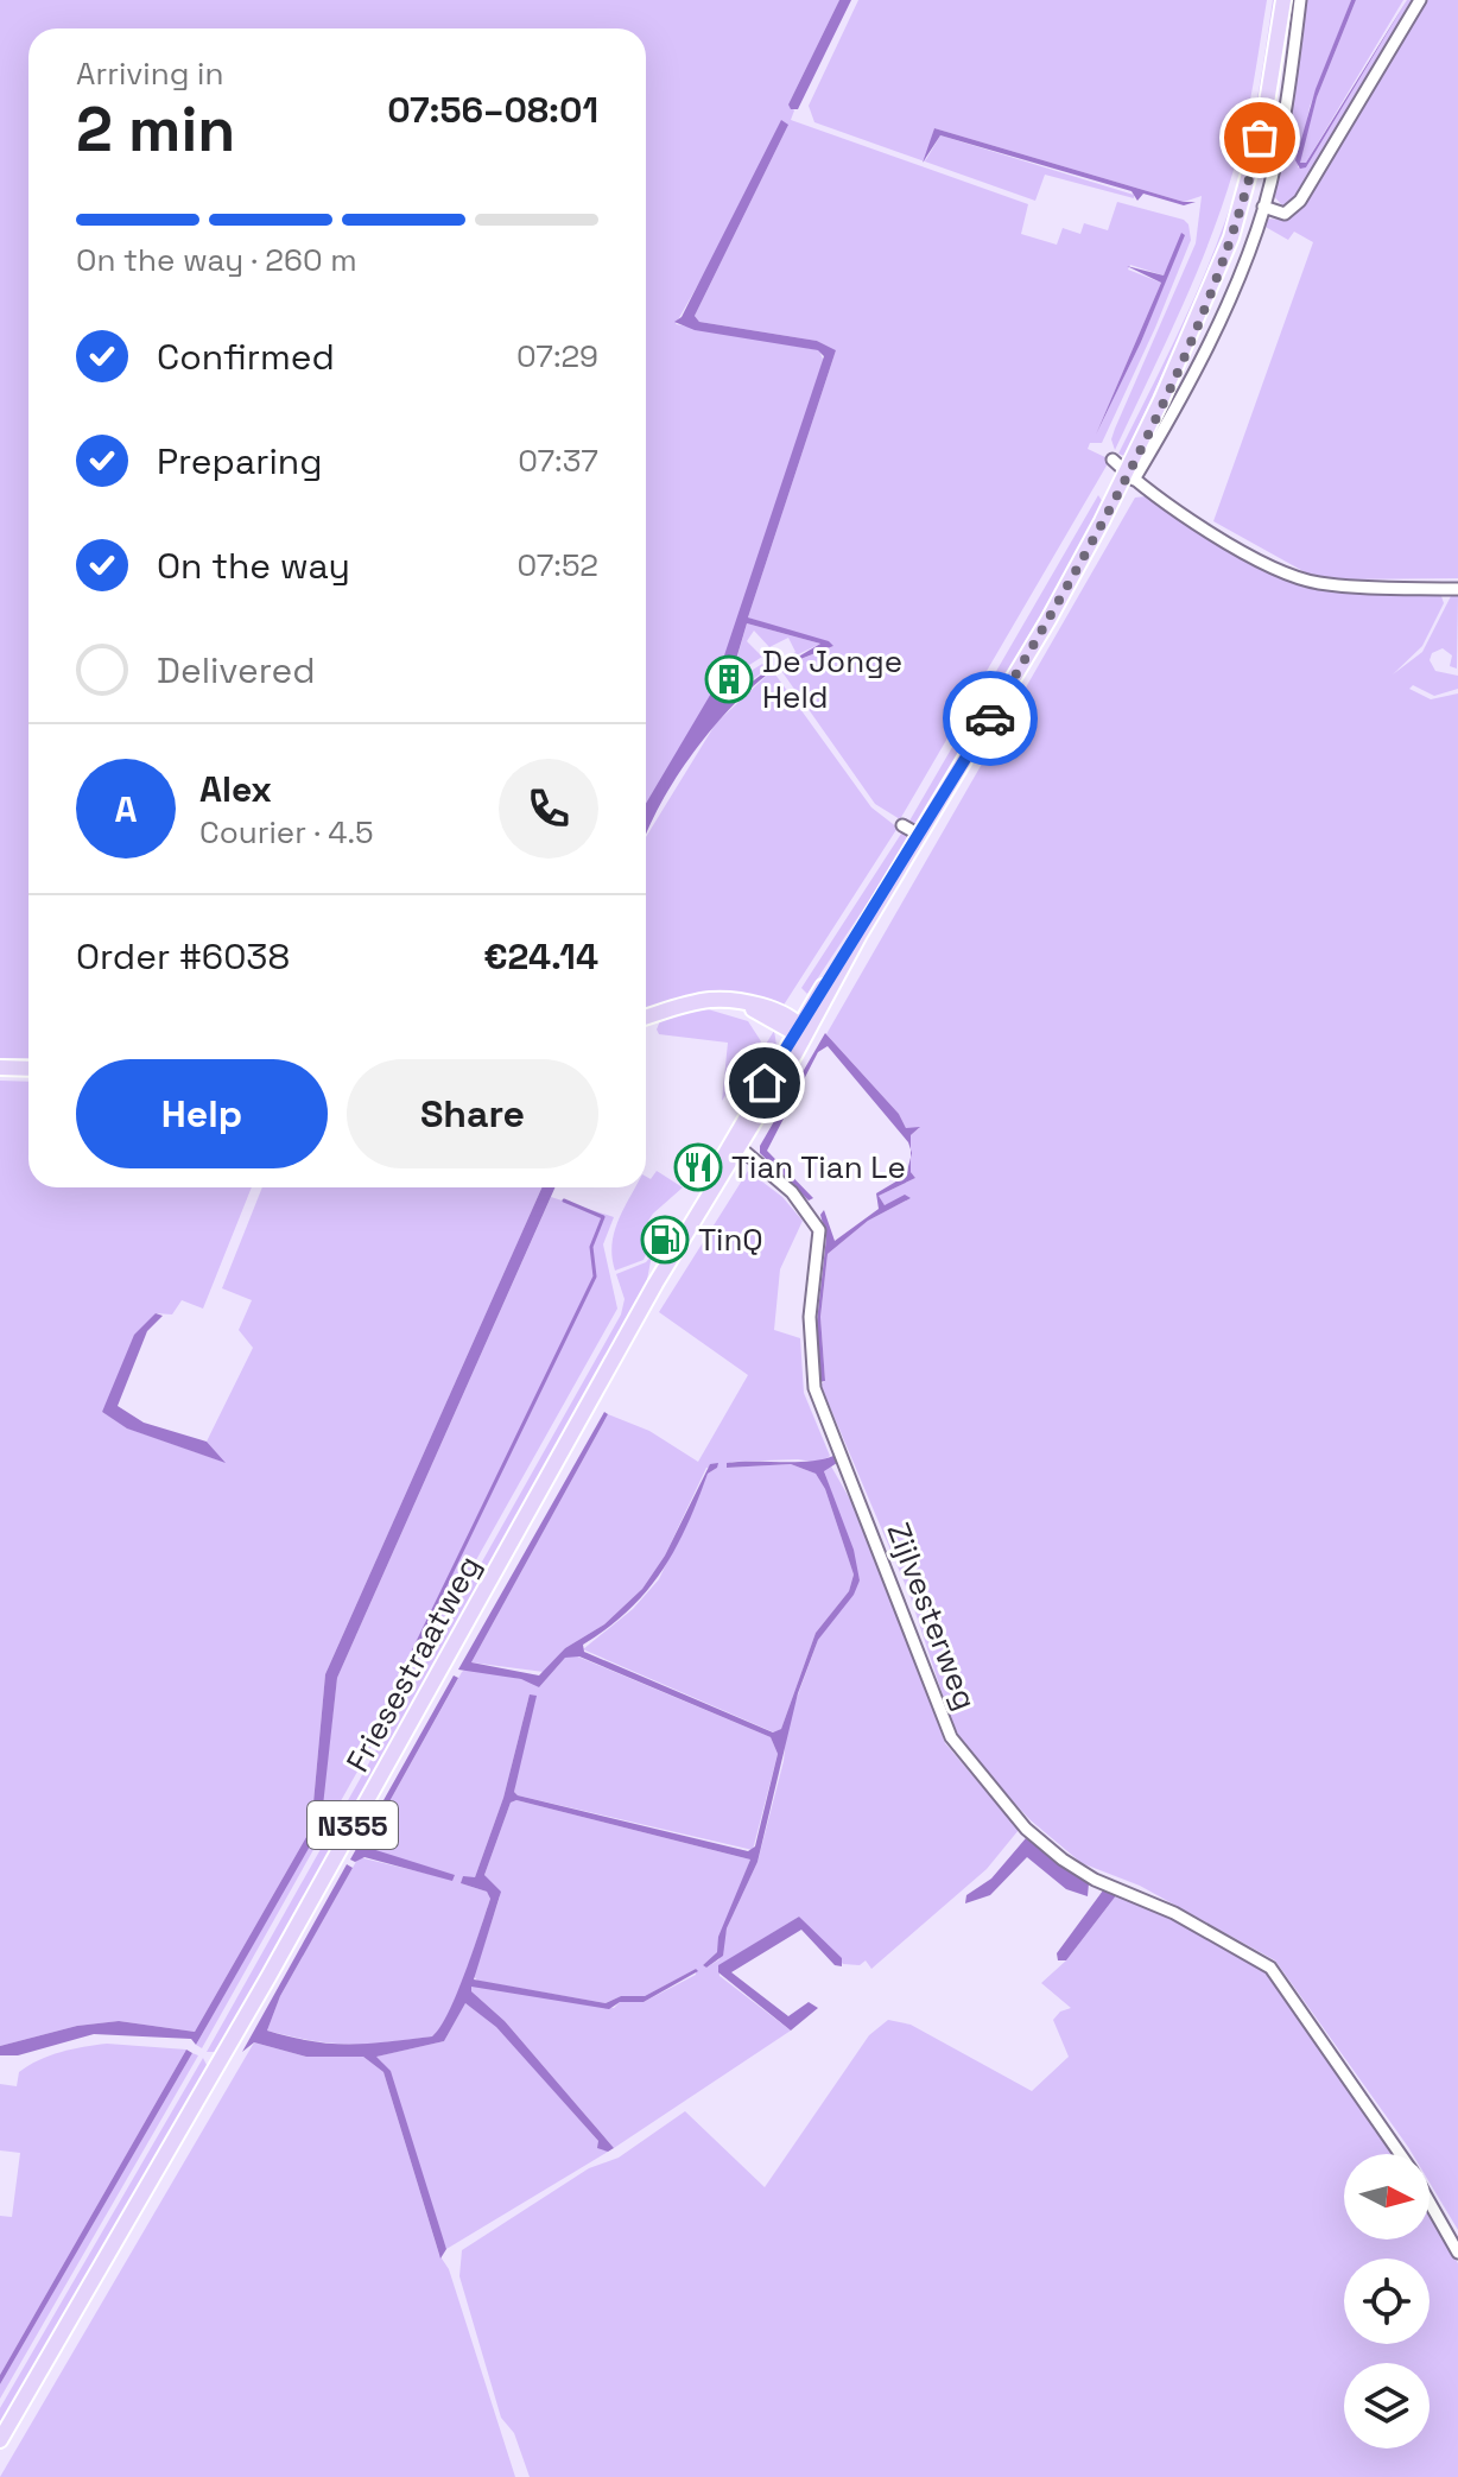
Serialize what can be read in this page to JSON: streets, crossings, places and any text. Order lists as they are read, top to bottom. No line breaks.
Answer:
{"streets":{"main road":["Friesestraatweg","N355"],"street":["Zijlvesterweg"]},"crossings":[["Zijlvesterweg","Friesestraatweg"]],"places":{"building":["De Jonge Held"],"restaurant":["Tian Tian Le"],"fuel station":["TinQ"]},"north":"right","page":{"heading":["2 min","Arriving in","07:56–08:01"],"panel":["Alex","Courier · 4.5","Order #6038","€24.14"],"bar":"On the way · 260 m","list":[["Confirmed","07:29"],["Preparing","07:37"],["On the way","07:52"],"Delivered"],"round":"A","buttons":["Help","Share"]}}
